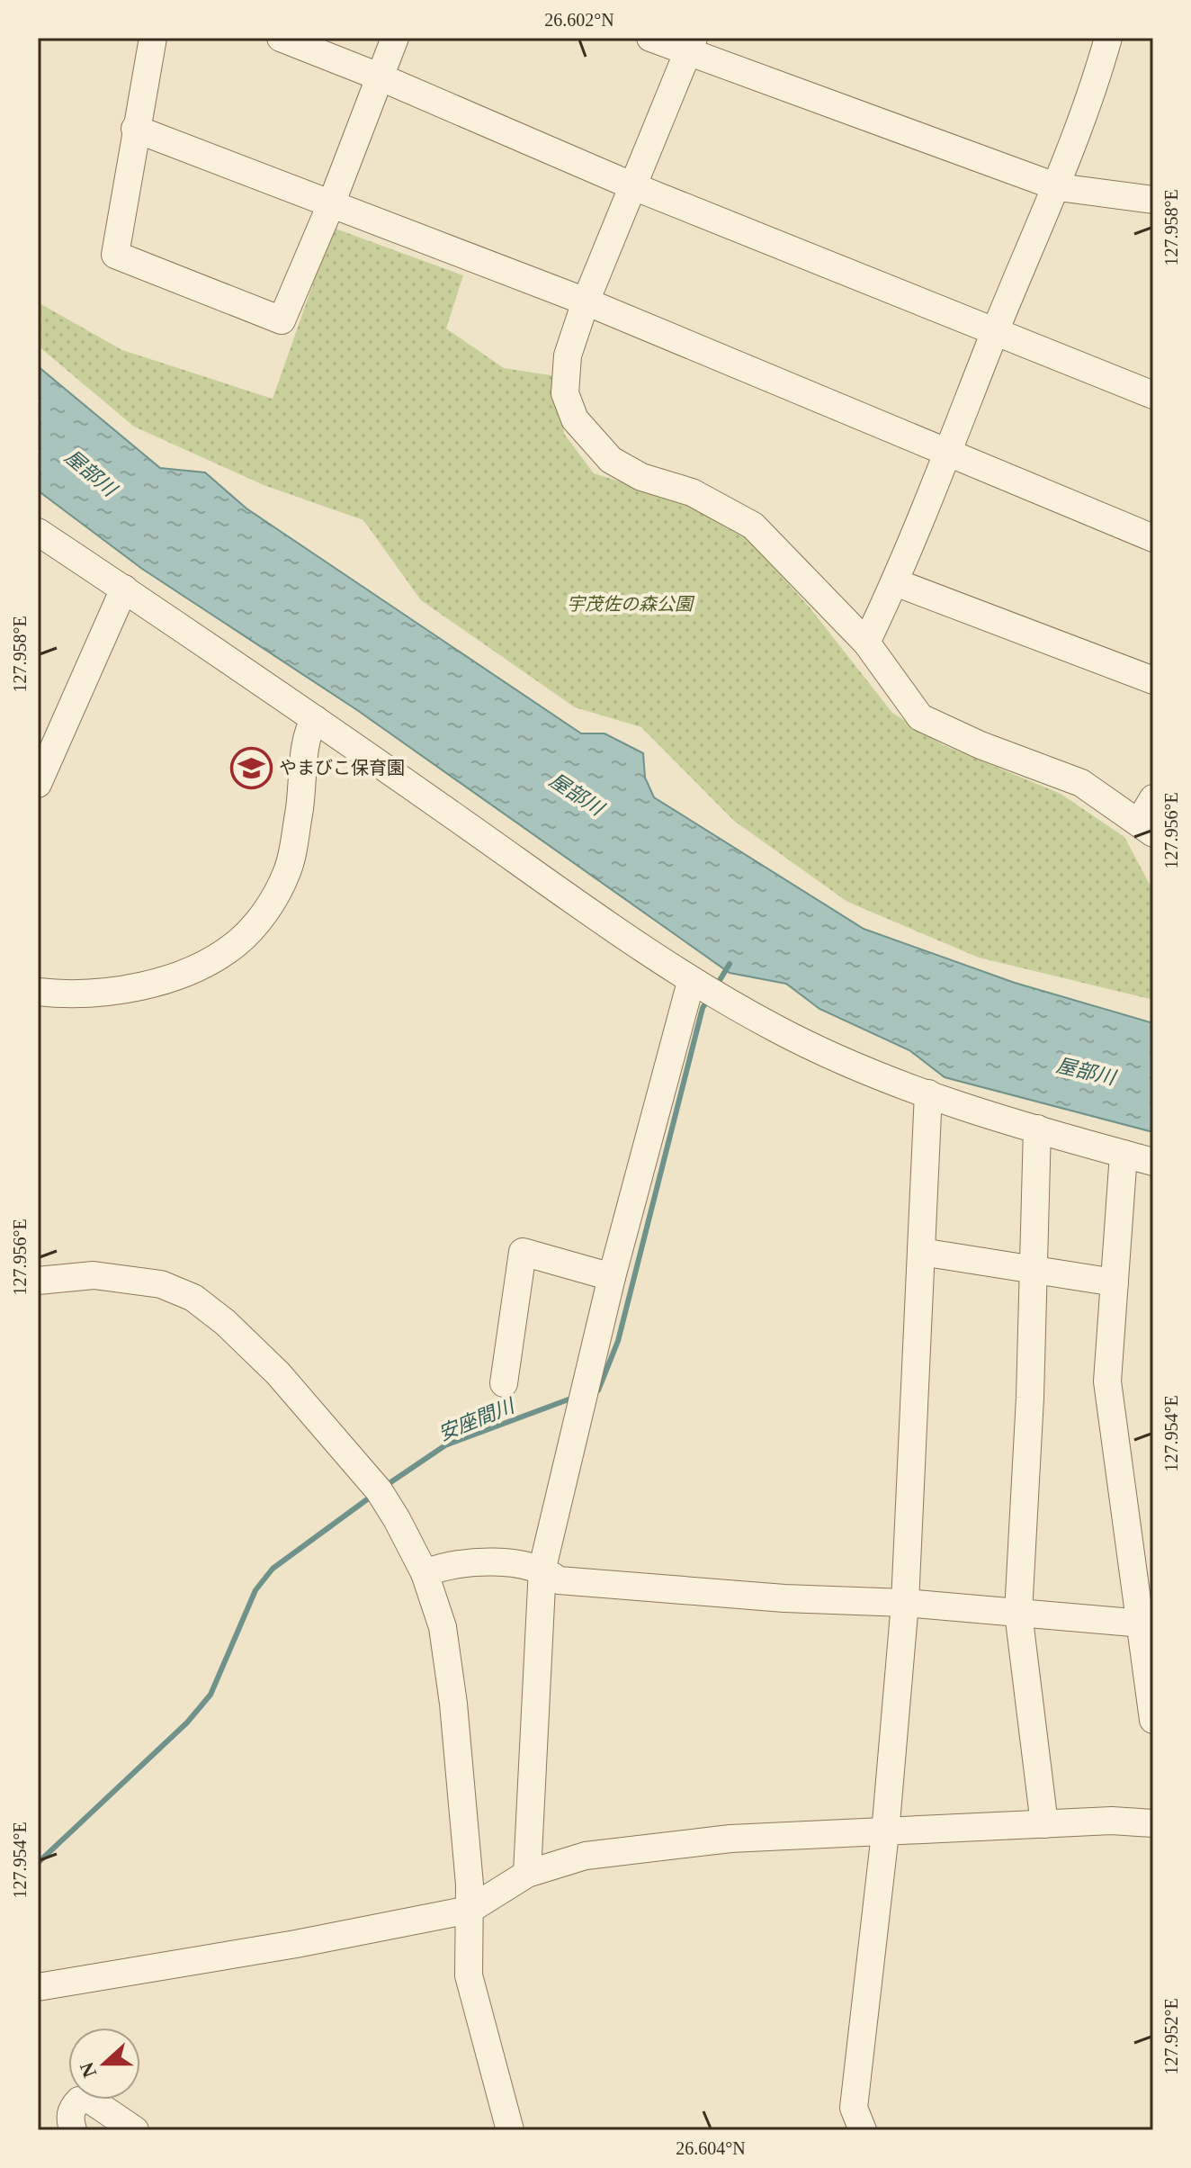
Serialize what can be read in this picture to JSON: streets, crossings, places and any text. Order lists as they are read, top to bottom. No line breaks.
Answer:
{"water":["屋部川","安座間川"],"parks":["宇茂佐の森公園"],"places":{"school or university":["やまびこ保育園"]},"north":"left","coordinates":["26.602°N","127.958°E","127.956°E","127.954°E","127.952°E","26.604°N"]}
